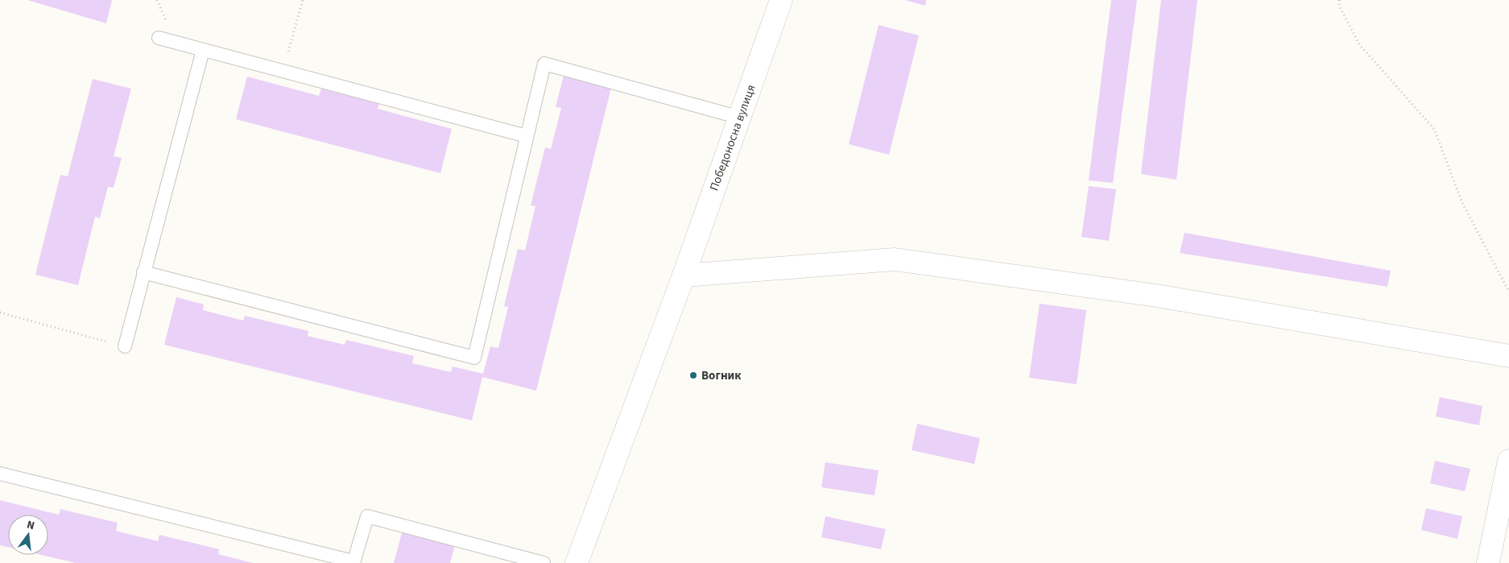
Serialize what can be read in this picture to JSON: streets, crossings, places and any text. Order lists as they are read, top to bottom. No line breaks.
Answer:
{"streets":{"street":["Победоносна вулиця"]},"places":["Вогник"],"north":"top"}
